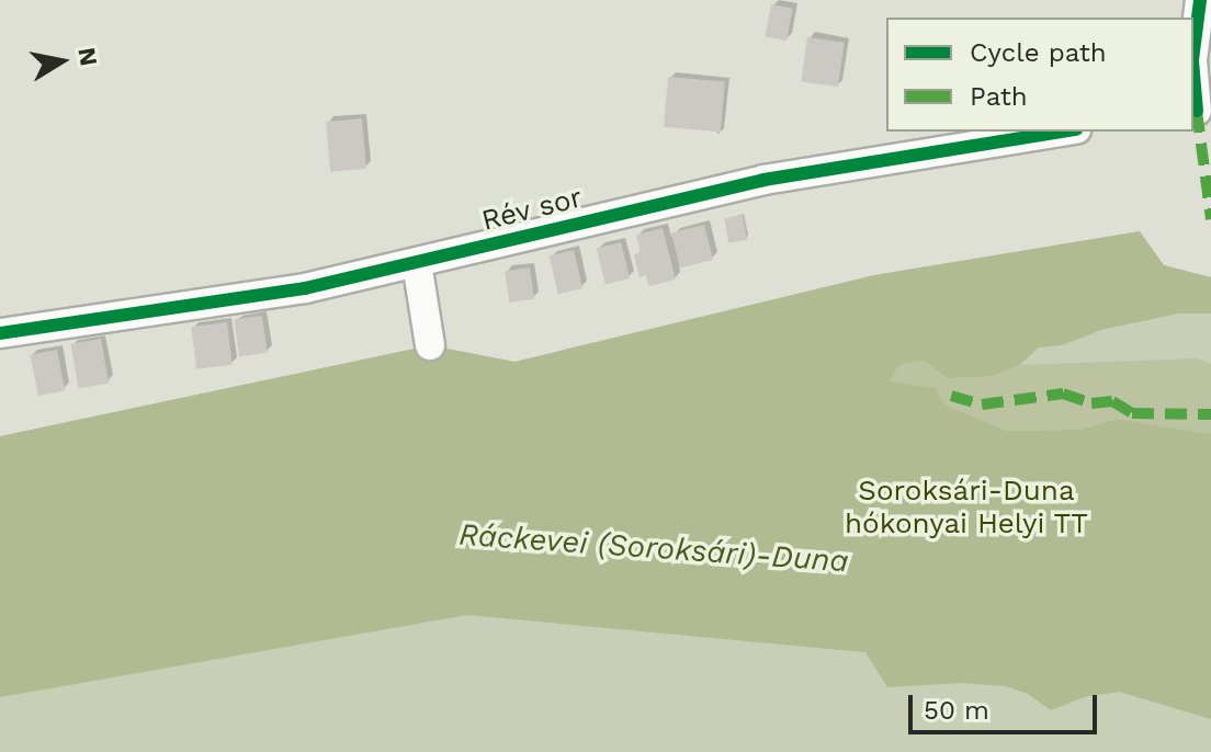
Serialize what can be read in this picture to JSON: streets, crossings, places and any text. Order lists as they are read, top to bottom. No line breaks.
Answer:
{"streets":{"street":["Rév sor"]},"water":["Ráckevei (Soroksári)-Duna"],"parks":["Soroksári-Duna hókonyai Helyi TT"],"legend":["Cycle path","Path"],"scale_bar":"50 m","north":"right"}
